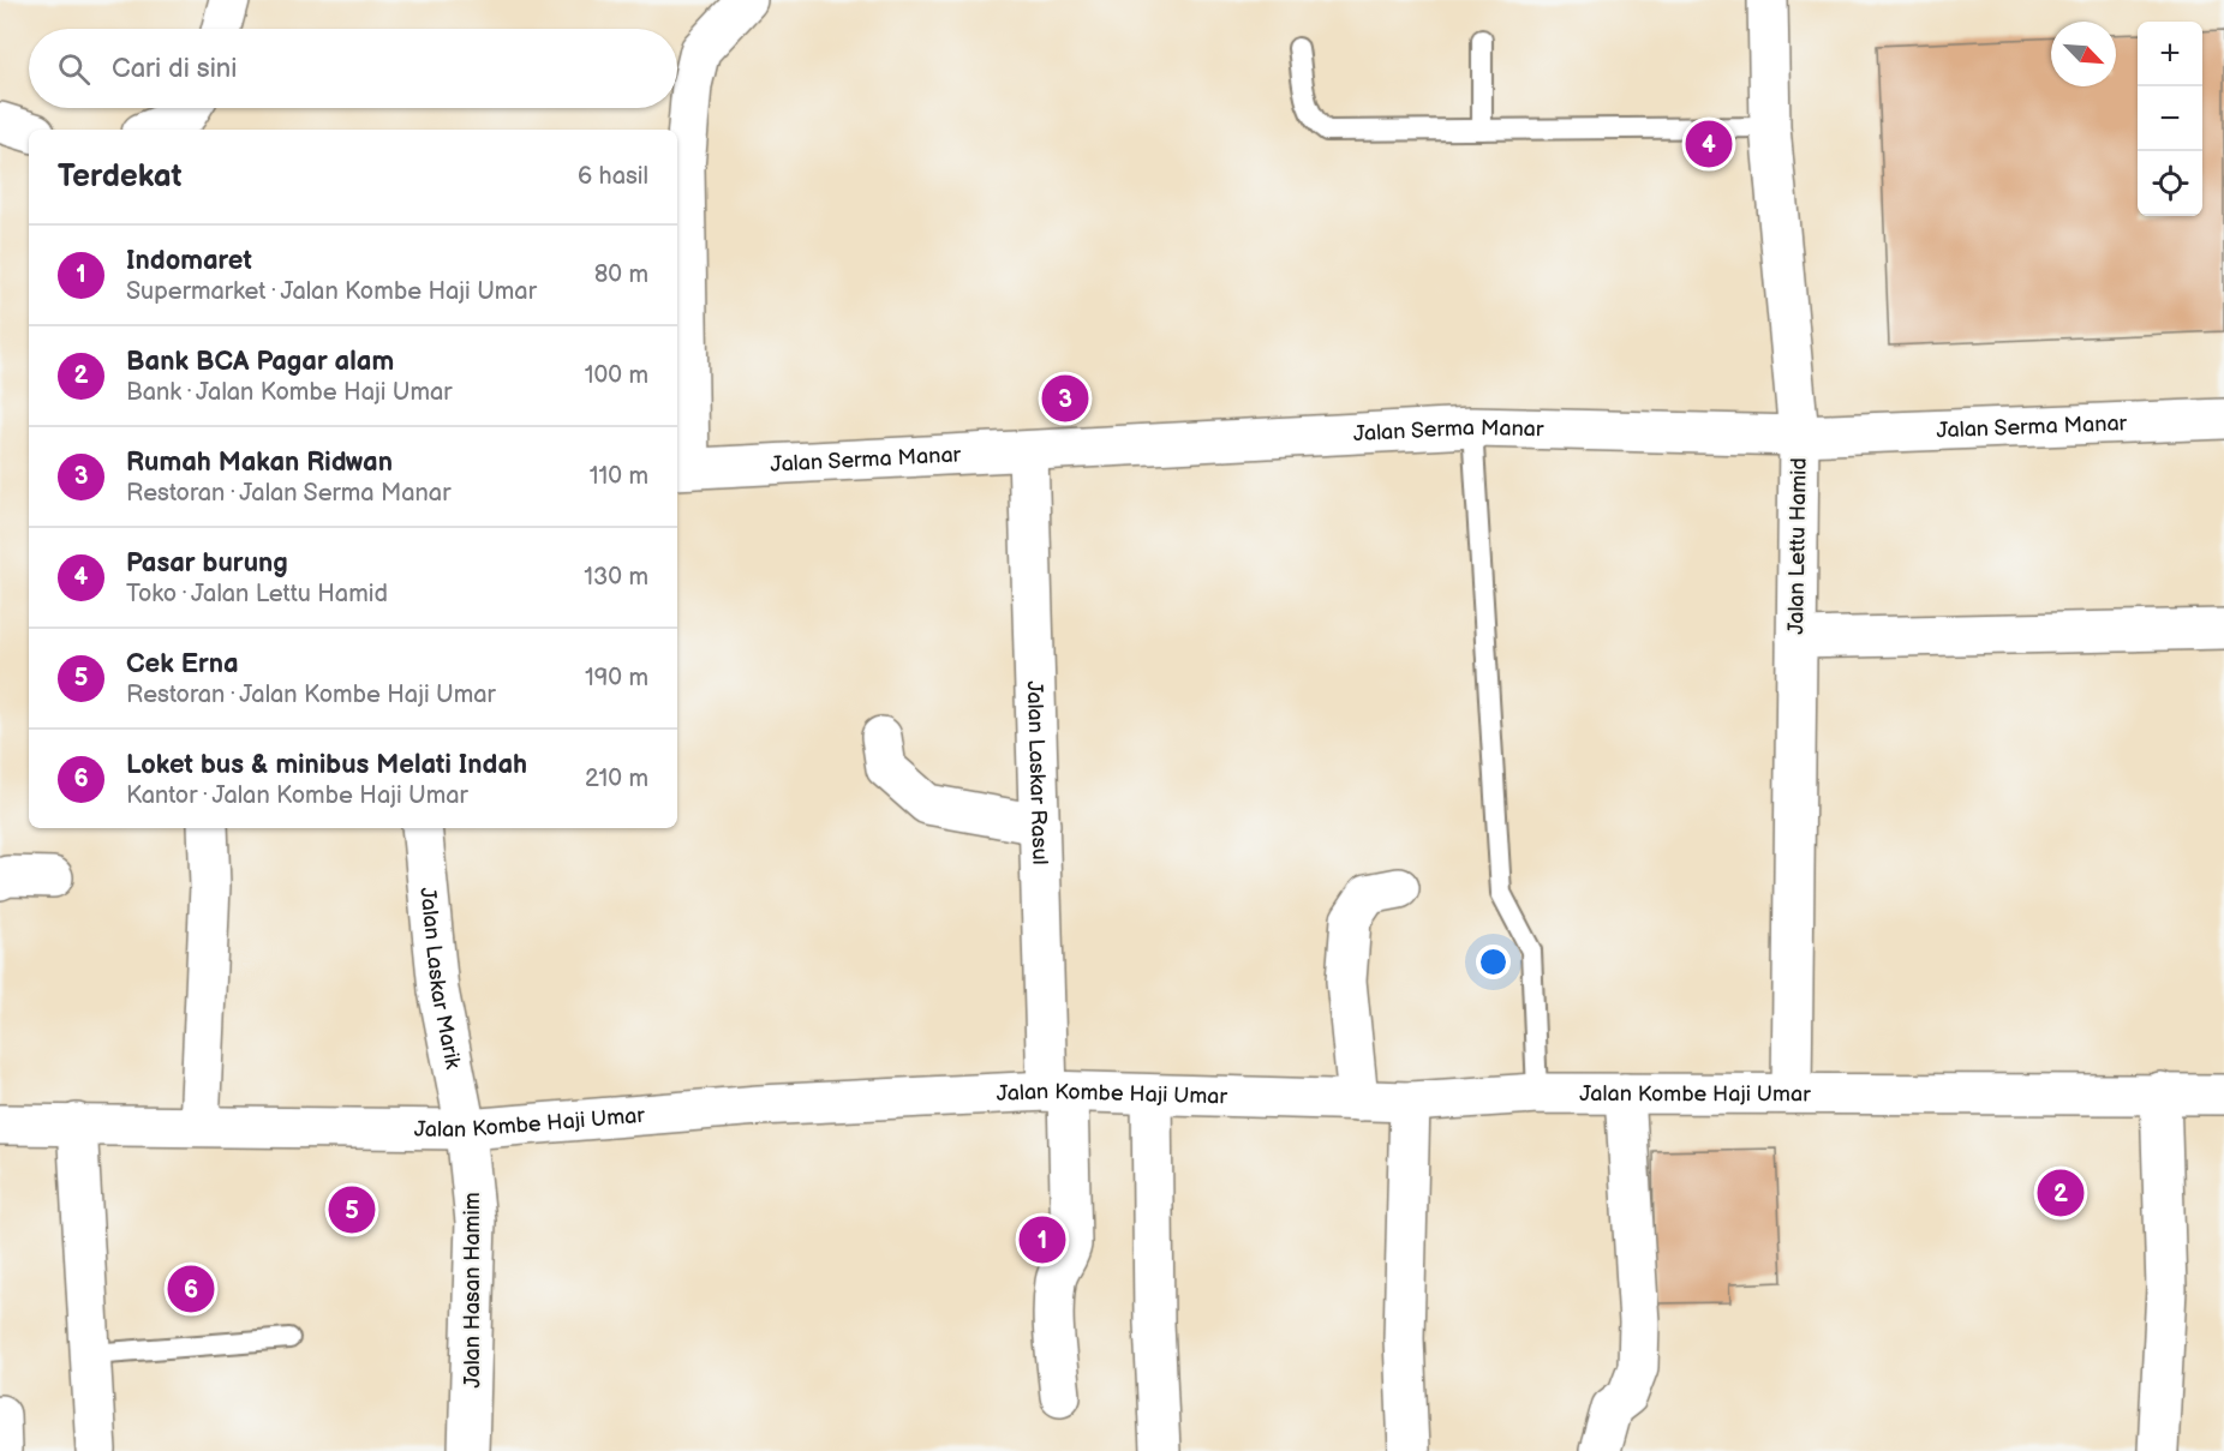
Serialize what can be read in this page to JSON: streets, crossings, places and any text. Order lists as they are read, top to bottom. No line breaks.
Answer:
{"streets":{"street":["Jalan Serma Manar","Jalan Lettu Hamid","Jalan Laskar Rasul","Jalan Laskar Marik","Jalan Kombe Haji Umar","Jalan Hasan Hamim"]},"crossings":[["Jalan Serma Manar","Jalan Lettu Hamid"],["Jalan Serma Manar","Jalan Laskar Rasul"],["Jalan Lettu Hamid","Jalan Kombe Haji Umar"],["Jalan Laskar Rasul","Jalan Kombe Haji Umar"],["Jalan Laskar Marik","Jalan Kombe Haji Umar"],["Jalan Laskar Marik","Jalan Hasan Hamim"],["Jalan Kombe Haji Umar","Jalan Hasan Hamim"]],"north":"bottom right","page":{"map_buttons":["+","−"],"search":"Cari di sini","pins":["4","3","2","5","1","6"],"heading":["Terdekat","6 hasil"],"list":[{"mark":"1","name":"Indomaret","note":"Supermarket · Jalan Kombe Haji Umar","value":"80 m"},{"mark":"2","name":"Bank BCA Pagar alam","note":"Bank · Jalan Kombe Haji Umar","value":"100 m"},{"mark":"3","name":"Rumah Makan Ridwan","note":"Restoran · Jalan Serma Manar","value":"110 m"},{"mark":"4","name":"Pasar burung","note":"Toko · Jalan Lettu Hamid","value":"130 m"},{"mark":"5","name":"Cek Erna","note":"Restoran · Jalan Kombe Haji Umar","value":"190 m"},{"mark":"6","name":"Loket bus & minibus Melati Indah","note":"Kantor · Jalan Kombe Haji Umar","value":"210 m"}]}}
